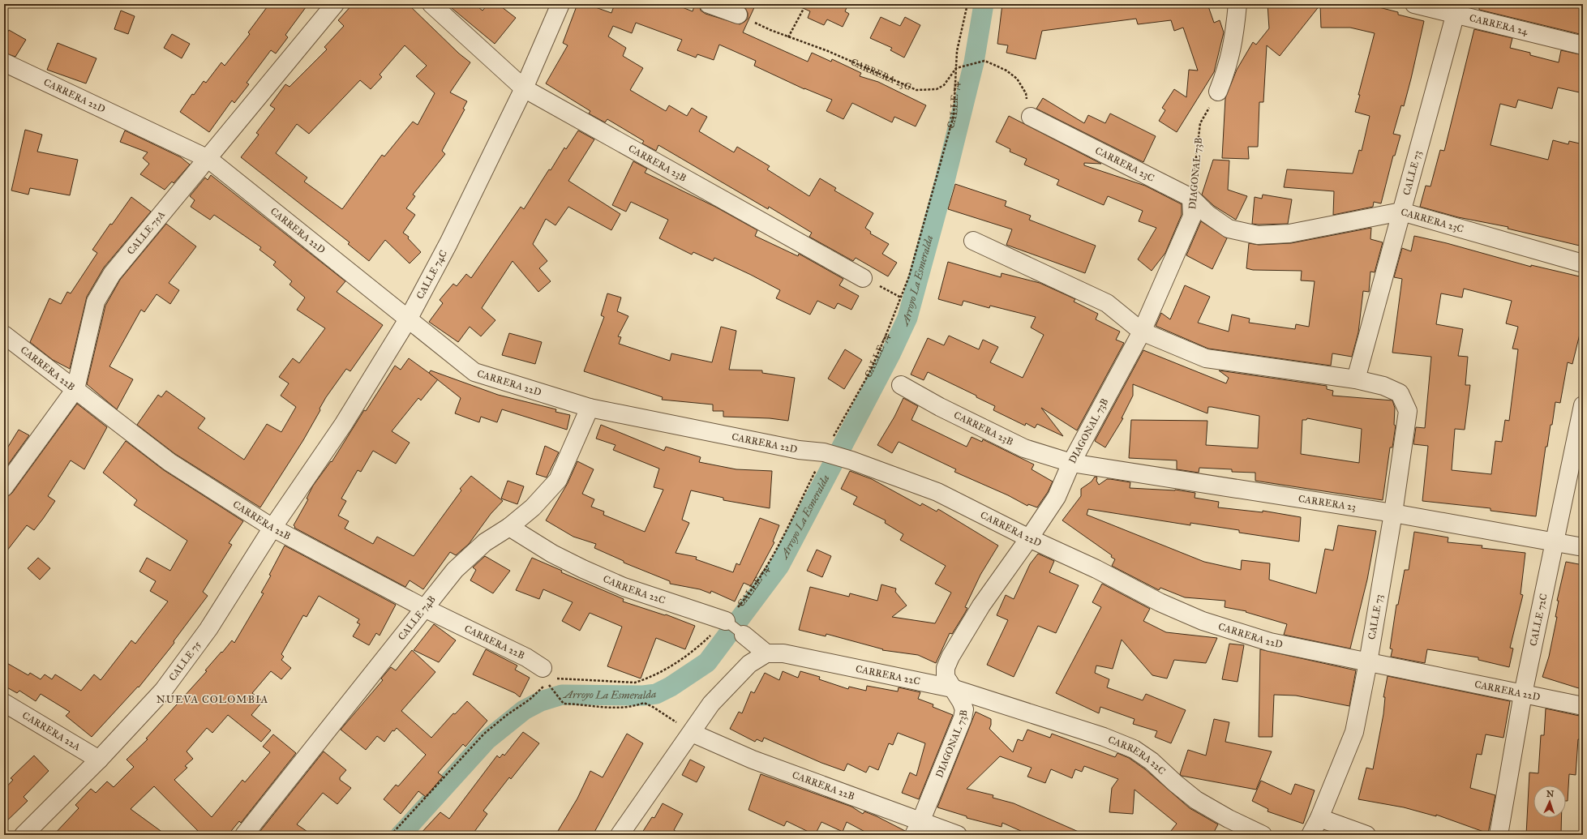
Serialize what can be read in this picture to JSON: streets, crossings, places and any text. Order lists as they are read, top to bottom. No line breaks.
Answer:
{"streets":{"street":["CARRERA 24","CARRERA 23C","CARRERA 22D","CARRERA 23B","CALLE 73","DIAGONAL 73B","CALLE 75A","CALLE 74C","CARRERA 22B","CARRERA 23","CARRERA 22C","CALLE 74B","CALLE 72C","CALLE 75","CARRERA 22A"],"path":["CALLE 74"]},"crossings":[["CARRERA 24","CALLE 73"],["CARRERA 23C","CALLE 74"],["CARRERA 23C","CALLE 73"],["CARRERA 23C","DIAGONAL 73B"],["CARRERA 22D","CALLE 74"],["CARRERA 22D","CALLE 73"],["CARRERA 22D","DIAGONAL 73B"],["CARRERA 22D","CALLE 75A"],["CARRERA 22D","CALLE 74C"],["CARRERA 22D","CALLE 74B"],["CARRERA 22D","CALLE 72C"],["CALLE 74","CARRERA 22B"],["CALLE 74","CARRERA 22C"],["CARRERA 23B","DIAGONAL 73B"],["CARRERA 23B","CALLE 74C"],["CARRERA 23B","CARRERA 23"],["CALLE 73","CARRERA 23"],["DIAGONAL 73B","CARRERA 22B"],["DIAGONAL 73B","CARRERA 23"],["DIAGONAL 73B","CARRERA 22C"],["CALLE 75A","CARRERA 22B"],["CALLE 74C","CARRERA 22B"],["CALLE 74C","CALLE 75"],["CARRERA 22B","CALLE 74B"],["CARRERA 22B","CALLE 75"],["CARRERA 23","CALLE 72C"],["CARRERA 22C","CALLE 74B"],["CALLE 75","CARRERA 22A"]],"districts":["NUEVA COLOMBIA"],"water":["Arroyo La Esmeralda"],"north":"top"}
